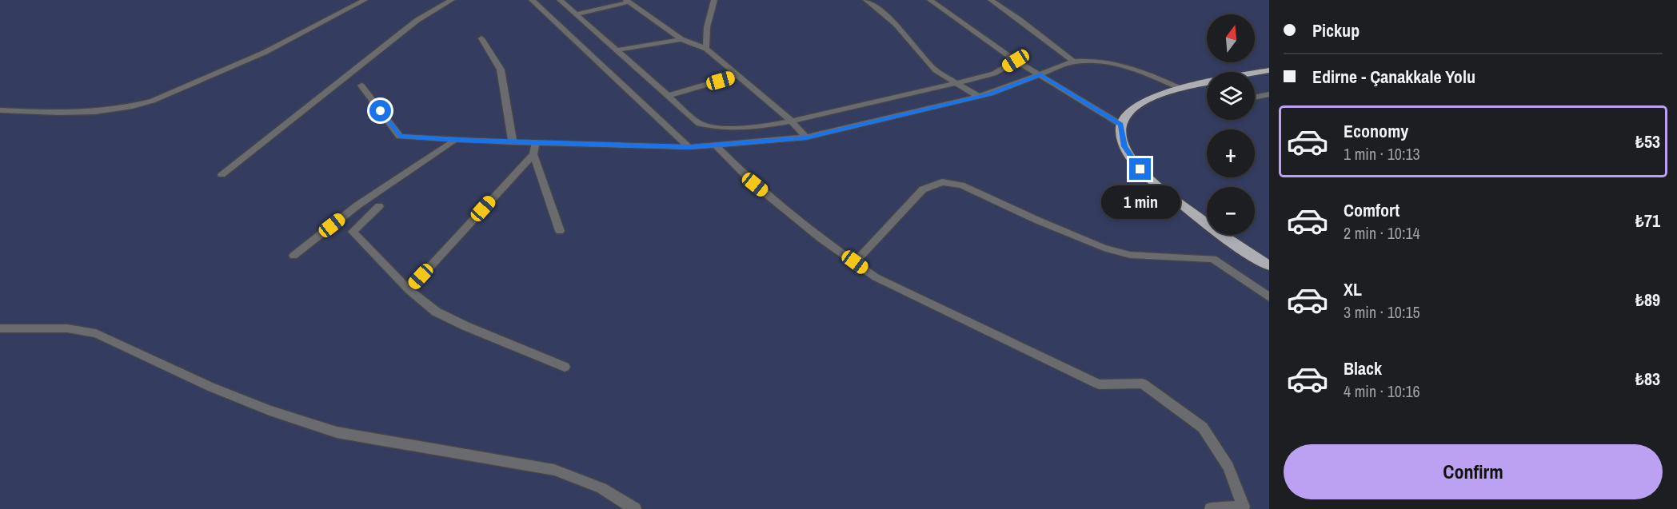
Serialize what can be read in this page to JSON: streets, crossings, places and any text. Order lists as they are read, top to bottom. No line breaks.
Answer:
{"north":"top","page":{"banner":["Pickup","Edirne - Çanakkale Yolu"],"map_buttons":["+","−"],"list":[{"name":"Economy","note":"1 min · 10:13","value":"₺53"},{"name":"Comfort","note":"2 min · 10:14","value":"₺71"},{"name":"XL","note":"3 min · 10:15","value":"₺89"},{"name":"Black","note":"4 min · 10:16","value":"₺83"}],"bubble":"1 min","buttons":"Confirm"}}
